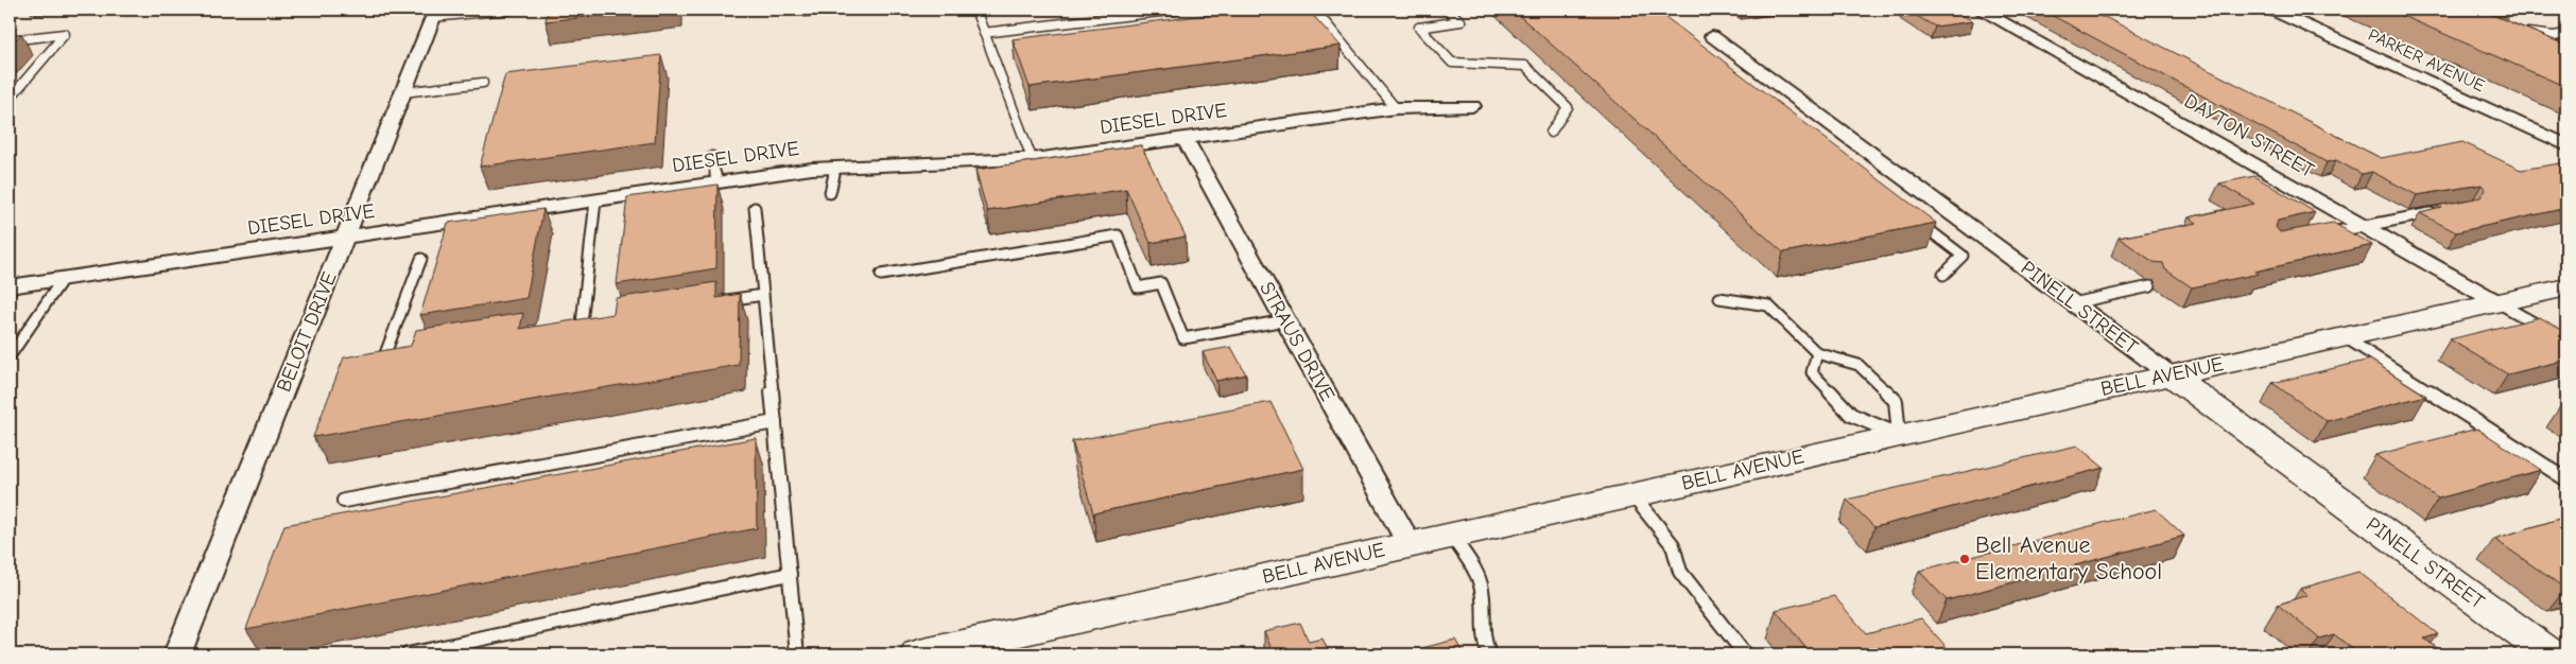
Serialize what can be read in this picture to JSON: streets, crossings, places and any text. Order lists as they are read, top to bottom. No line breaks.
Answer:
{"streets":{"main road":["PINELL STREET","BELL AVENUE"],"street":["PARKER AVENUE","DIESEL DRIVE","DAYTON STREET","BELOIT DRIVE","STRAUS DRIVE"]},"crossings":[["DIESEL DRIVE","BELOIT DRIVE"],["DIESEL DRIVE","STRAUS DRIVE"],["DAYTON STREET","BELL AVENUE"],["PINELL STREET","BELL AVENUE"],["STRAUS DRIVE","BELL AVENUE"]],"places":["Bell Avenue Elementary School"]}
